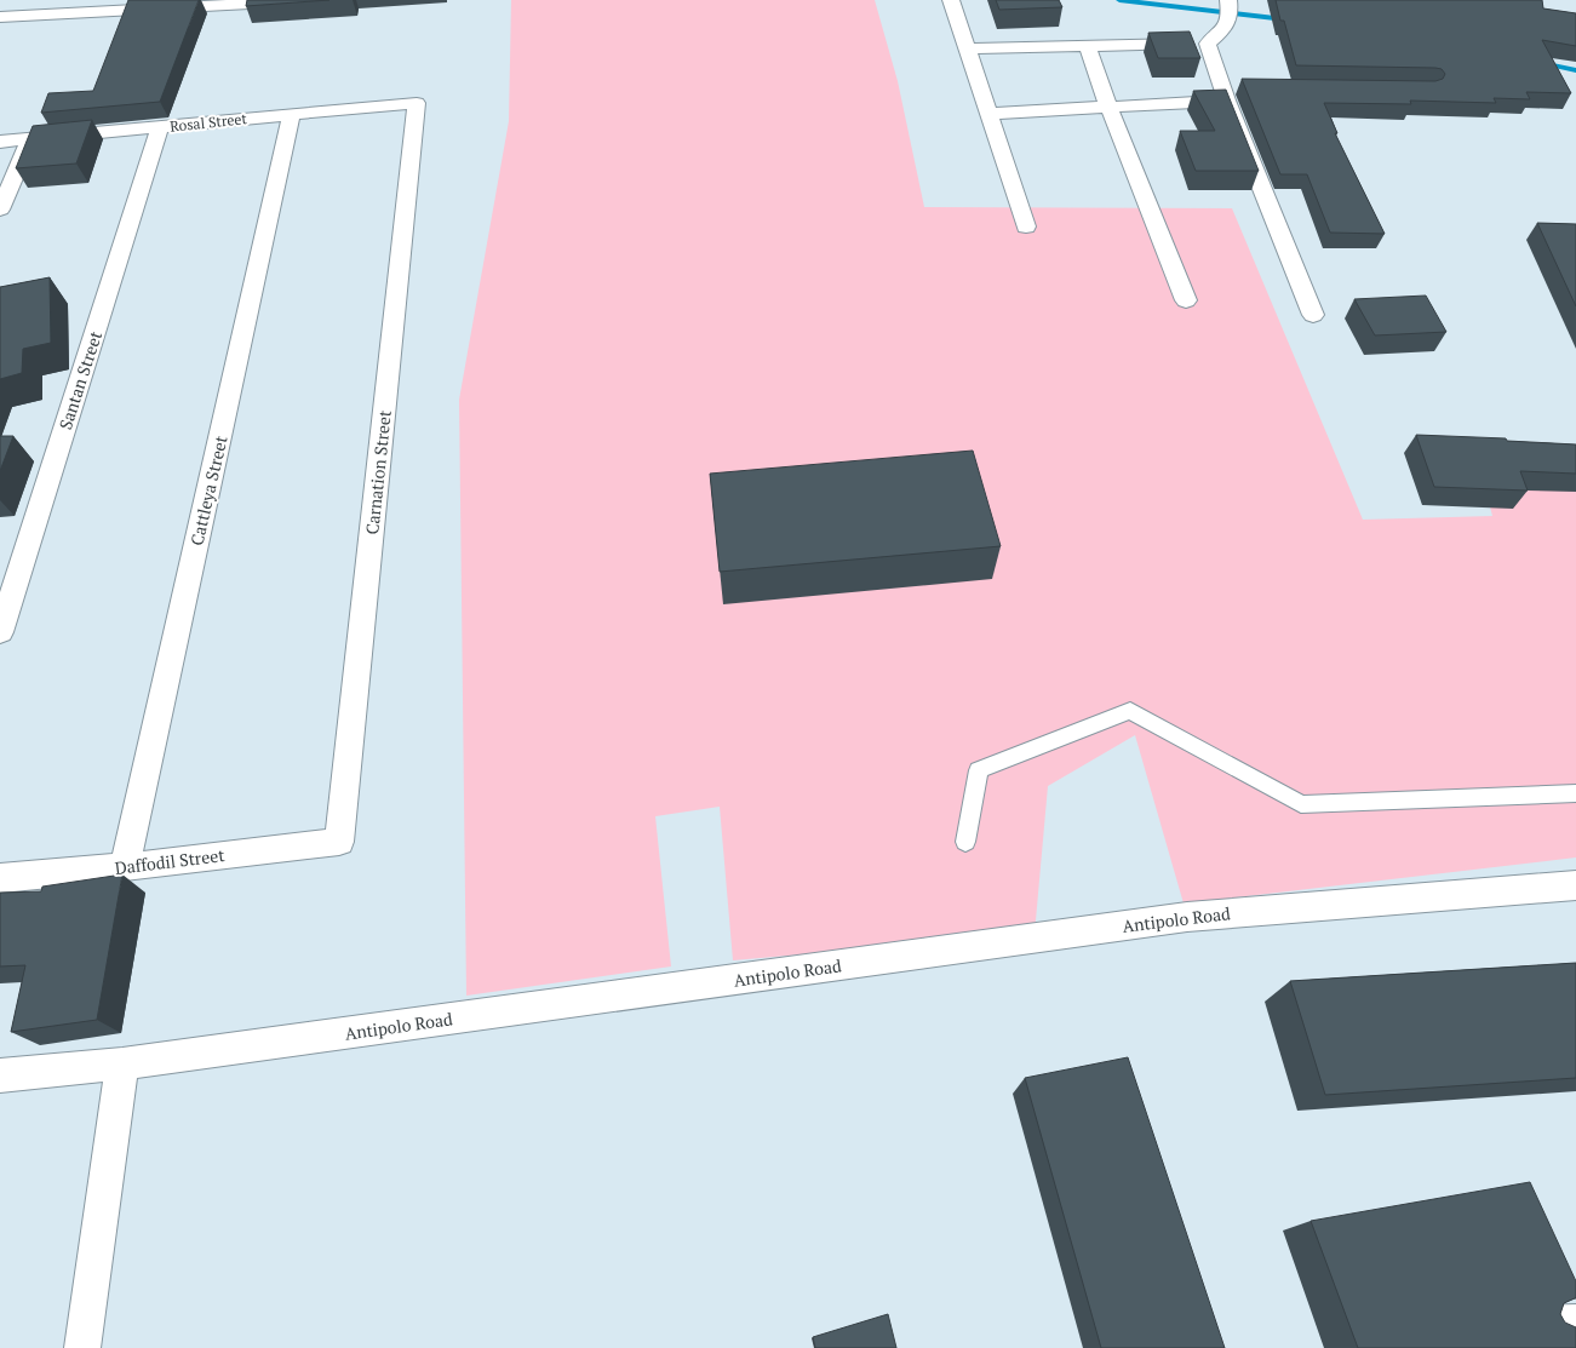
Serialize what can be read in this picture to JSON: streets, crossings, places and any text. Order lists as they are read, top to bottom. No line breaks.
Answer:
{"streets":{"street":["Rosal Street","Santan Street","Carnation Street","Cattleya Street","Daffodil Street","Antipolo Road"]},"crossings":[["Rosal Street","Santan Street"],["Rosal Street","Carnation Street"],["Rosal Street","Cattleya Street"],["Carnation Street","Daffodil Street"],["Cattleya Street","Daffodil Street"]]}
